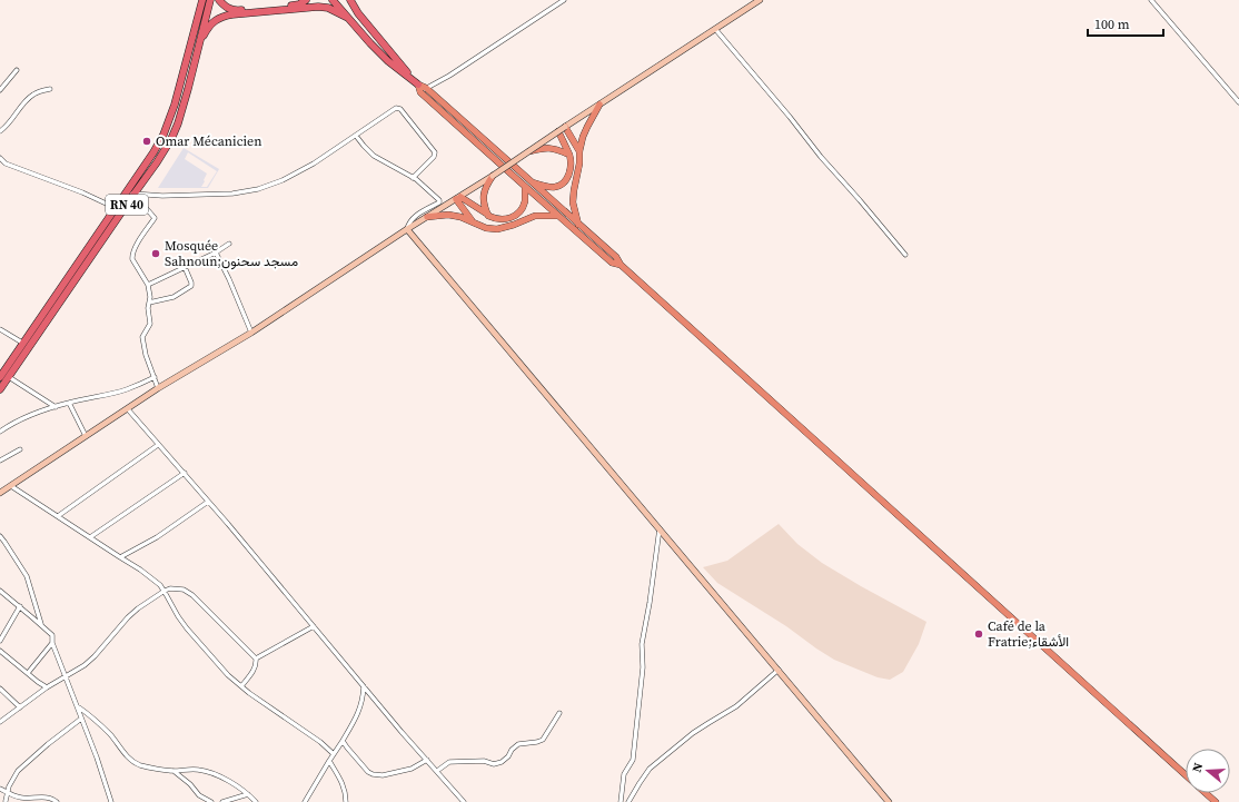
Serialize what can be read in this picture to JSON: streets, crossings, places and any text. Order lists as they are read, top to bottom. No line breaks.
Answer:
{"streets":{"highway":["RN 40"]},"places":["Omar Mécanicien","Mosquée Sahnoun;مسجد سحنون","Café de la Fratrie;الأشقاء"],"scale_bar":"100 m","north":"left"}
